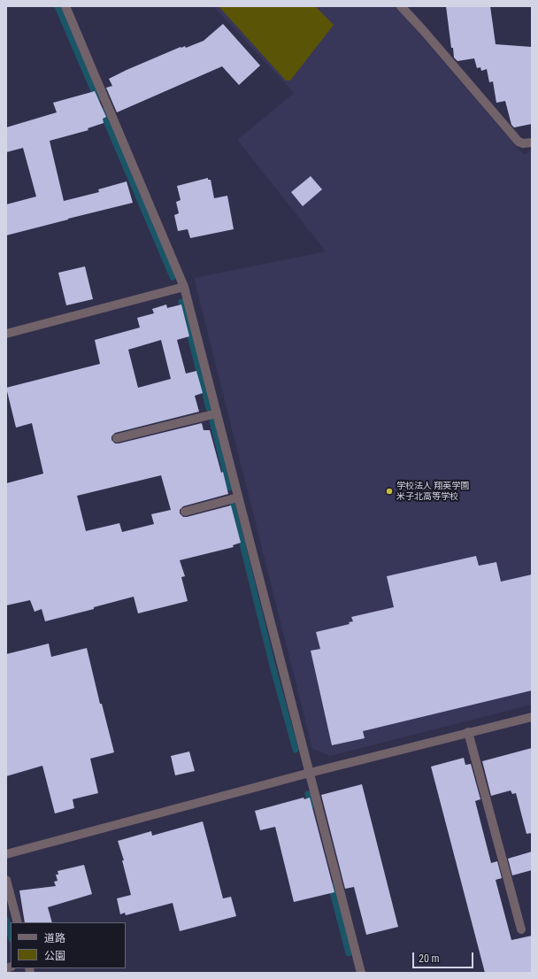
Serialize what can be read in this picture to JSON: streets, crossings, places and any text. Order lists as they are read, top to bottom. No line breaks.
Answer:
{"places":["学校法人 翔英学園 米子北高等学校"],"legend":["道路","公園"],"scale_bar":"20 m"}
